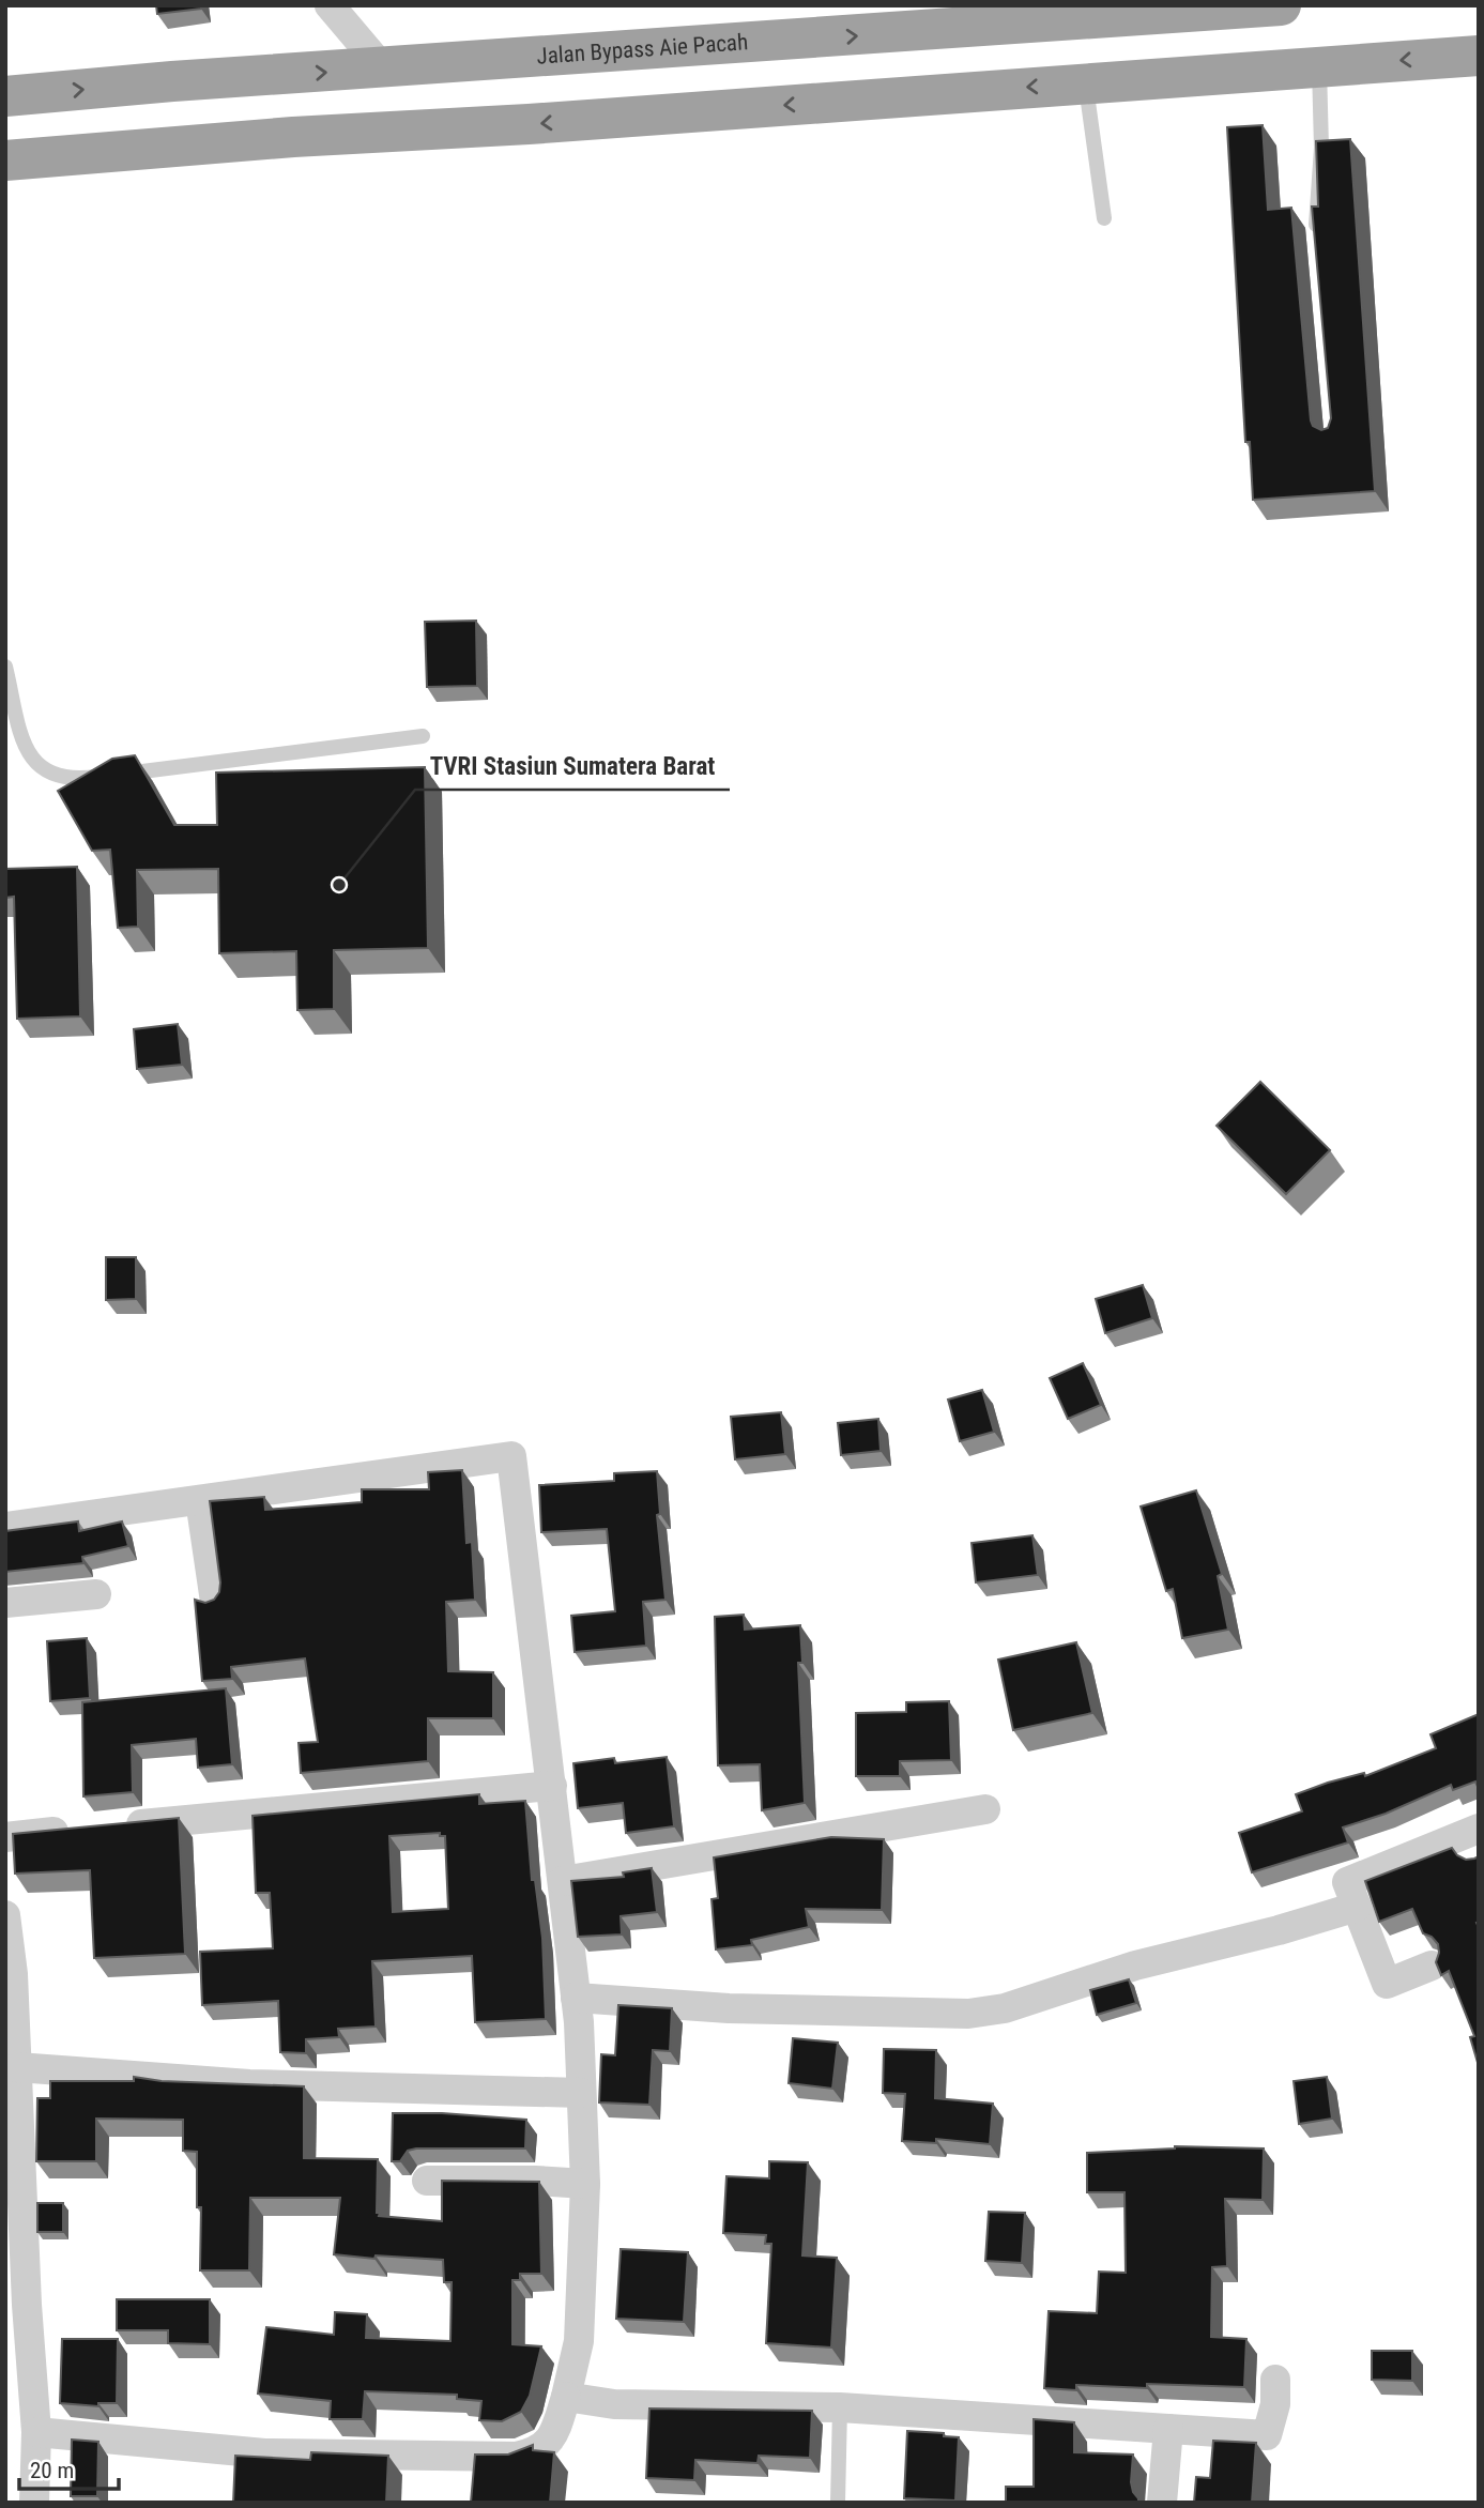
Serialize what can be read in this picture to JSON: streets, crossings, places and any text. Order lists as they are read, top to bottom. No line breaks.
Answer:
{"streets":{"highway":["Jalan Bypass Aie Pacah"]},"places":["TVRI Stasiun Sumatera Barat"],"scale_bar":"20 m"}
